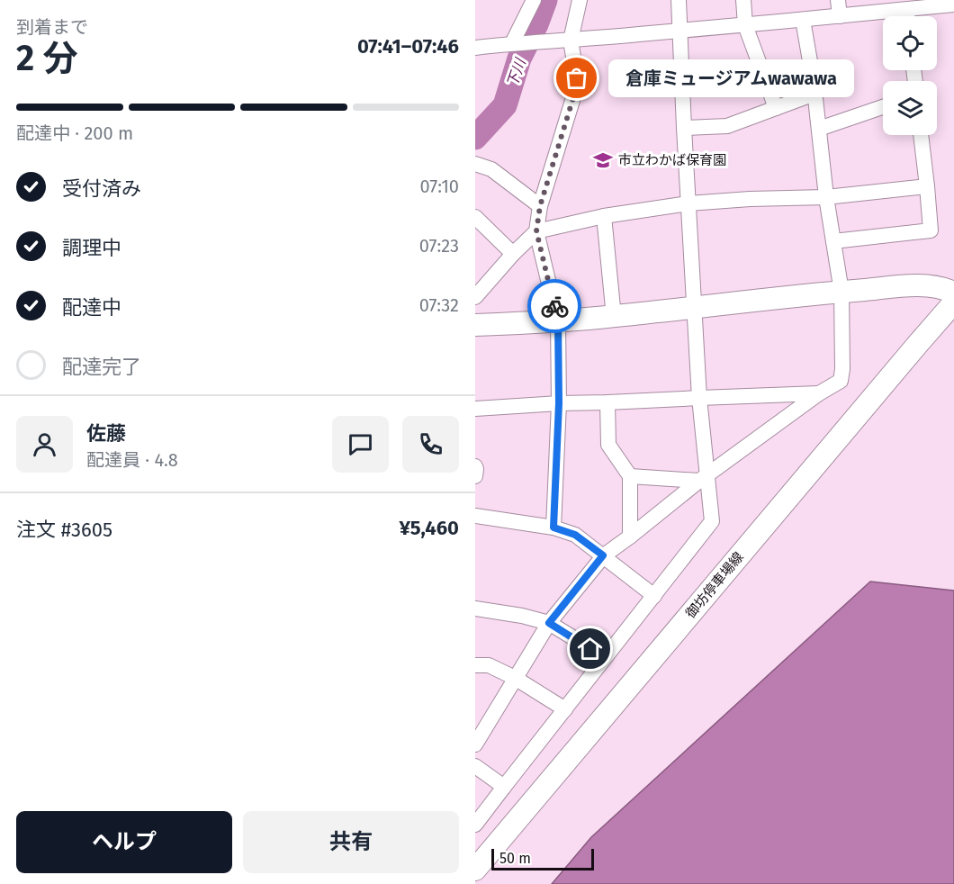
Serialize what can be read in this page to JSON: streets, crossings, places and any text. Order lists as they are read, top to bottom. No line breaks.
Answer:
{"streets":{"main road":["御坊停車場線"]},"water":["下川"],"places":{"other":["倉庫ミュージアムwawawa"],"school or university":["市立わかば保育園"]},"scale_bar":"50 m","page":{"heading":["2 分","到着まで","07:41–07:46"],"panel":["佐藤","配達員 · 4.8","注文 #3605","¥5,460"],"bubble":"倉庫ミュージアムwawawa","bar":"配達中 · 200 m","list":[["受付済み","07:10"],["調理中","07:23"],["配達中","07:32"],"配達完了"],"buttons":["ヘルプ","共有"],"scale":"50 m"}}
